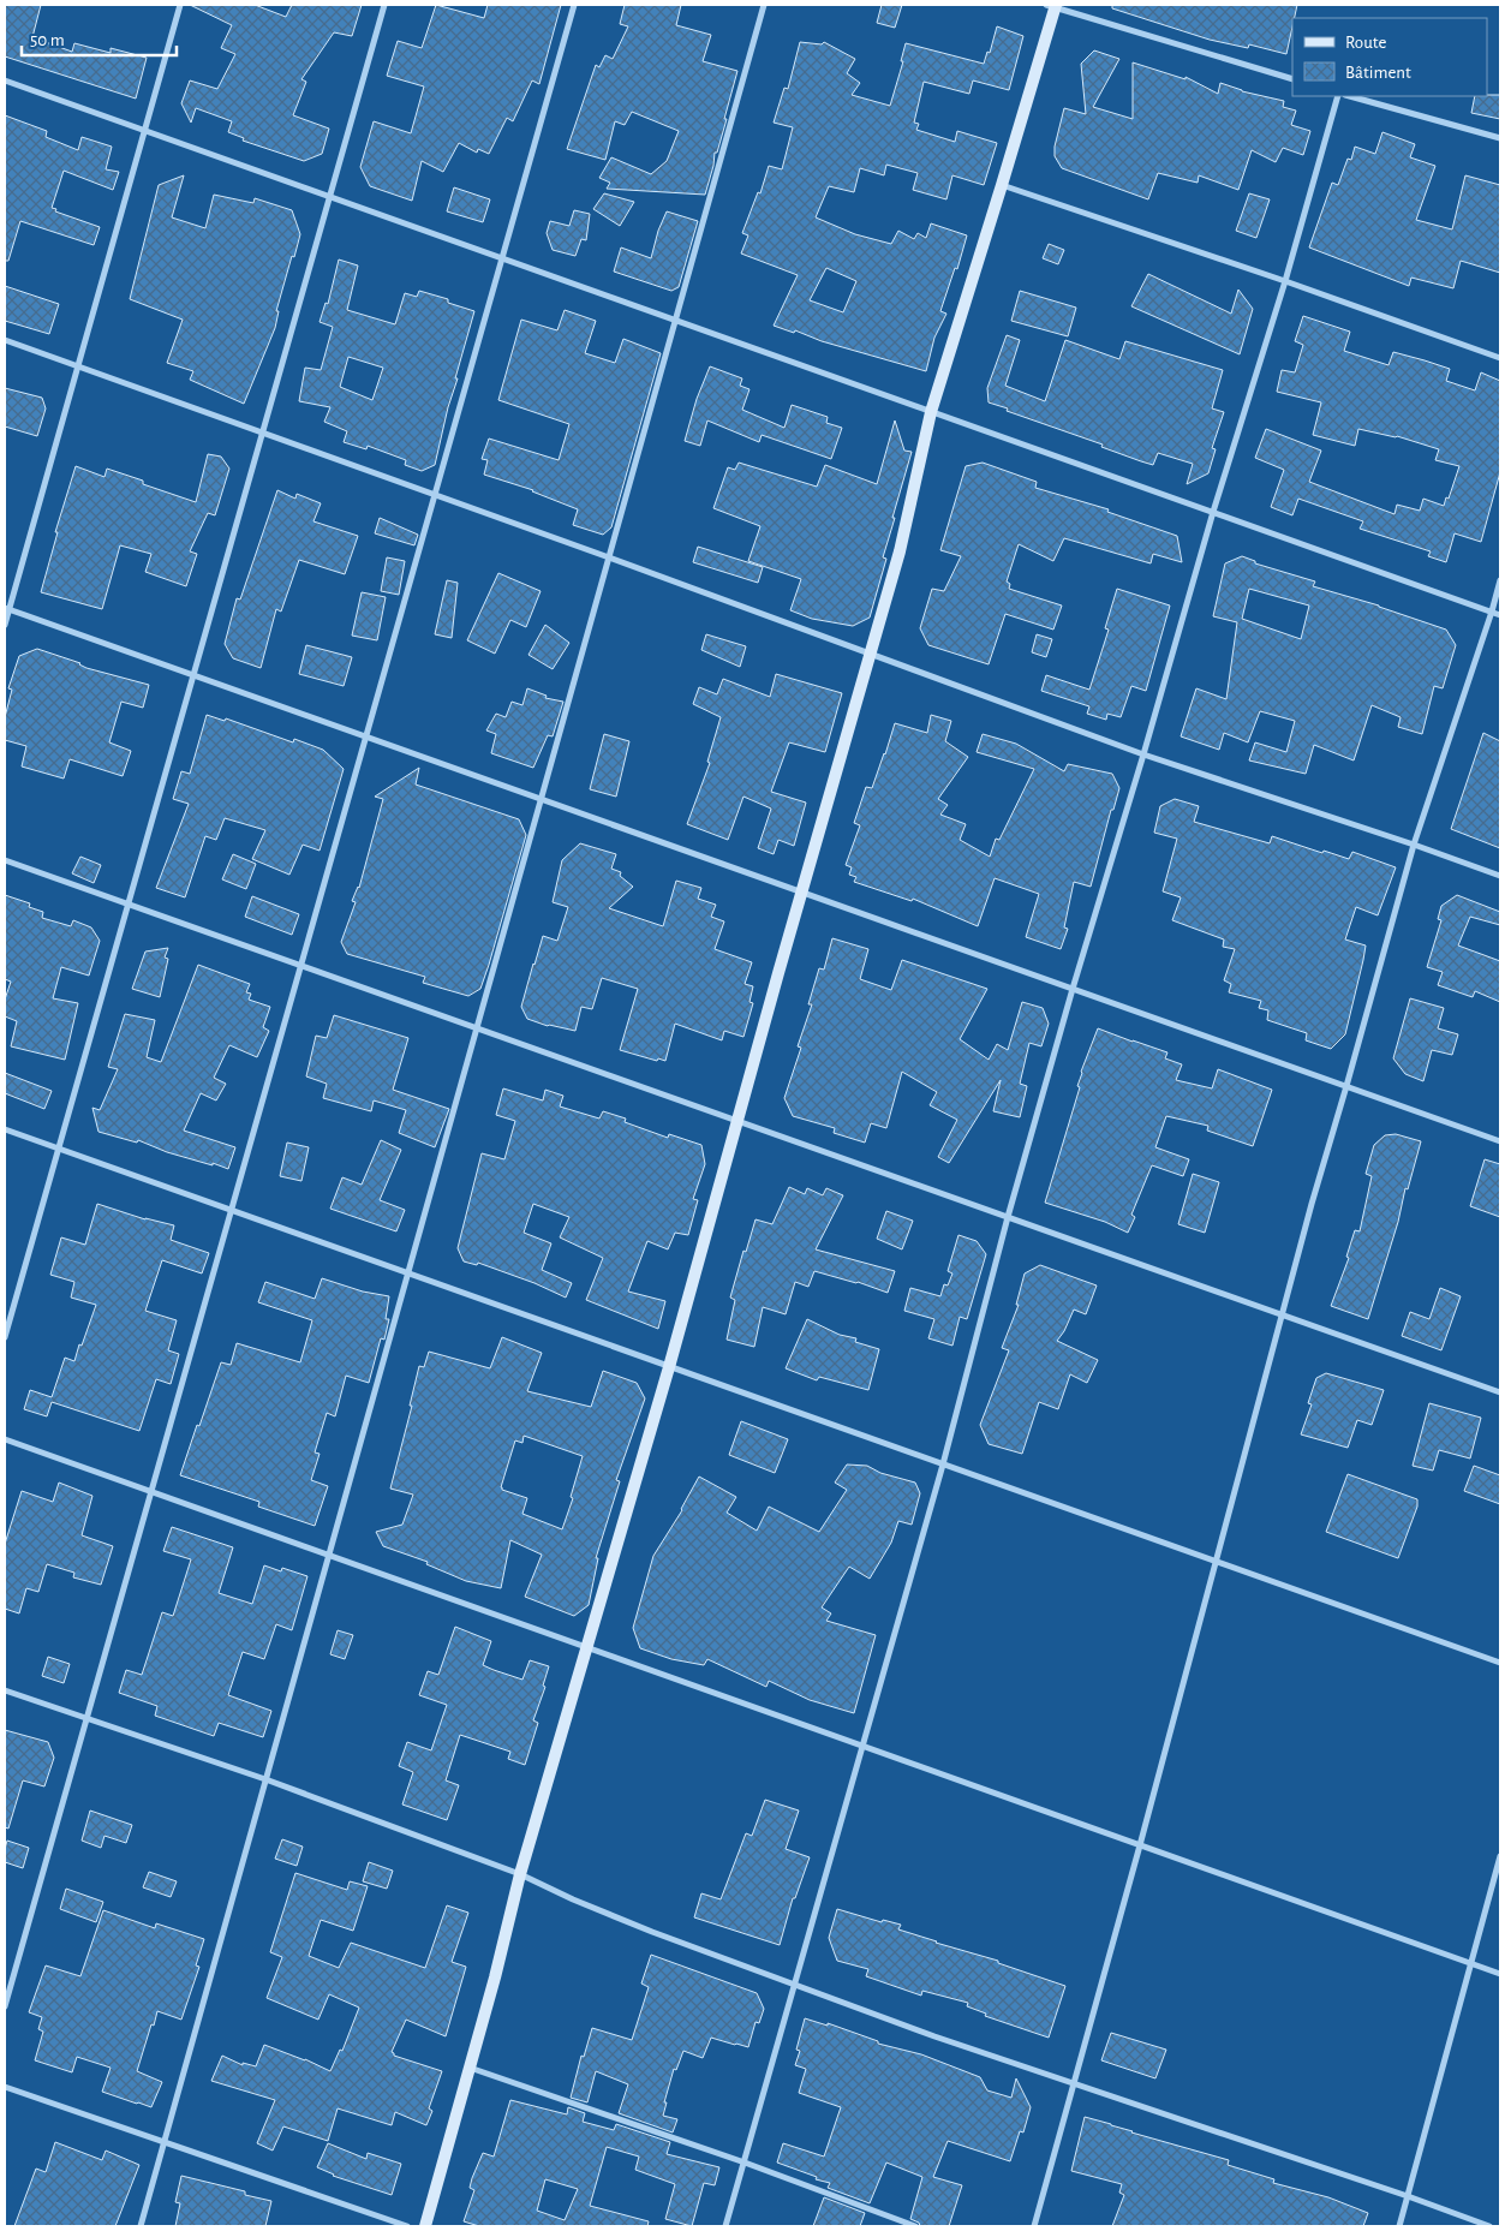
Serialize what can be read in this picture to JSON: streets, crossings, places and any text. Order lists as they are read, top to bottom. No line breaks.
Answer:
{"legend":["Route","Bâtiment"],"scale_bar":"50 m"}
